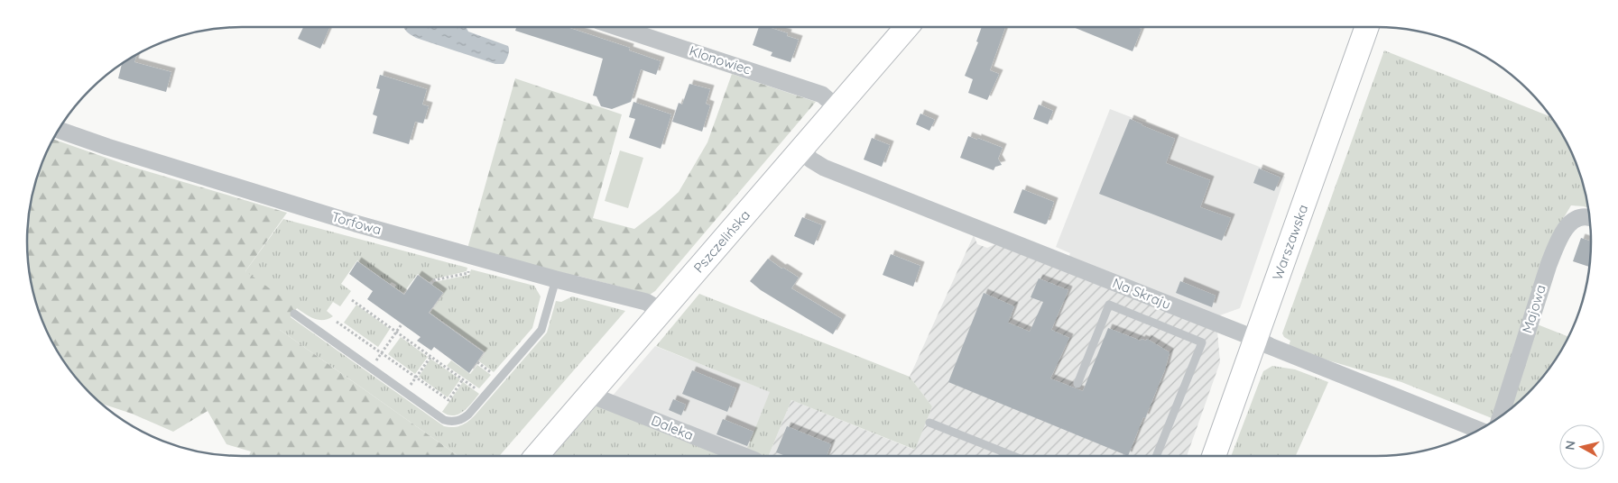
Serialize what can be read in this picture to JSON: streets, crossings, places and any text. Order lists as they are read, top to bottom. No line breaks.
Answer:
{"streets":{"main road":["Pszczelińska","Warszawska"],"street":["Klonowiec","Torfowa","Na Skraju","Majowa","Daleka"]},"crossings":[["Klonowiec","Pszczelińska"],["Torfowa","Pszczelińska"],["Pszczelińska","Na Skraju"],["Pszczelińska","Daleka"],["Warszawska","Na Skraju"]],"north":"left"}
